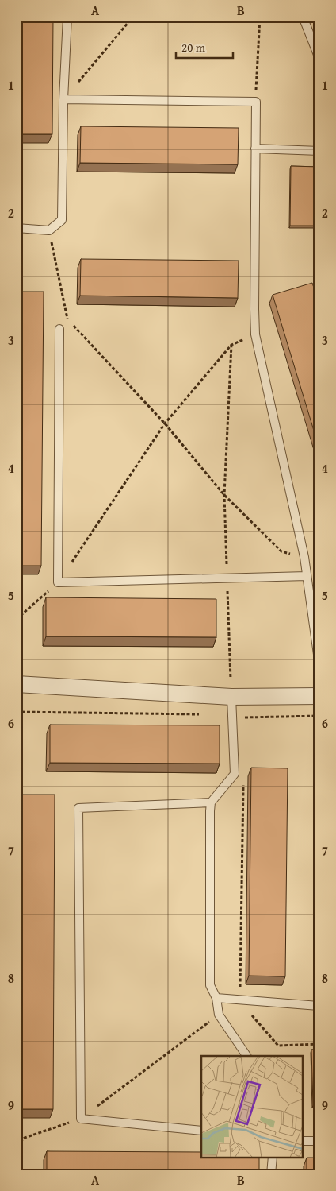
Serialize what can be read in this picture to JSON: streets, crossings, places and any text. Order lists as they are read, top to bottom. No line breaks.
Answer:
{"scale_bar":"20 m","grid":{"columns":["A","B"],"rows":["1","2","3","4","5","6","7","8","9"]}}
